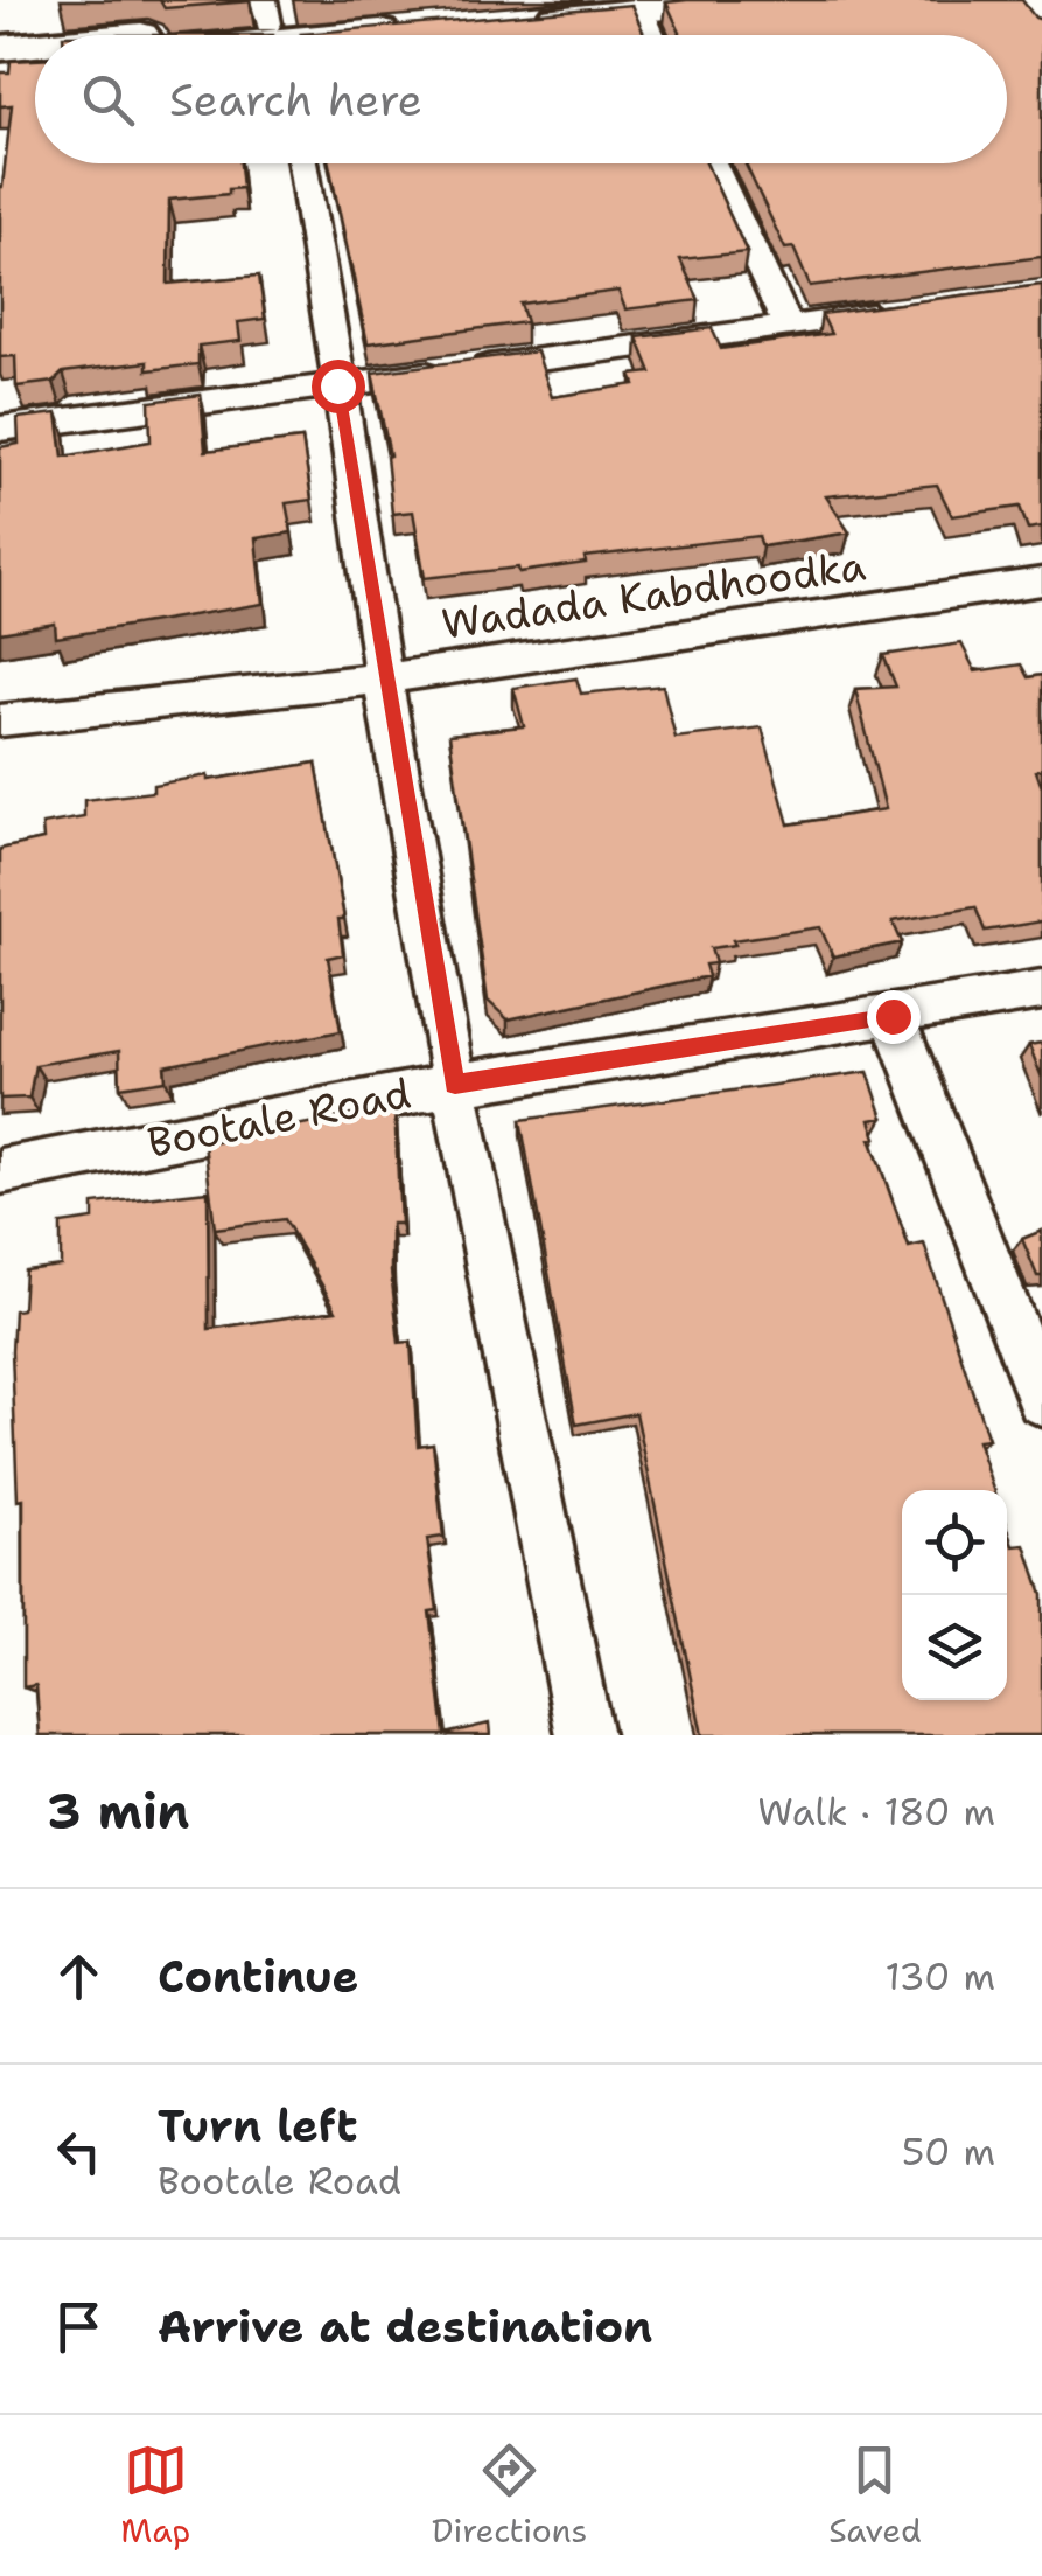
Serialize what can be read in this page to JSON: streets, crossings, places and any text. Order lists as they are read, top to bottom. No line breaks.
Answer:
{"streets":{"street":["Wadada Kabdhoodka","Bootale Road"]},"page":{"search":"Search here","heading":["3 min","Walk · 180 m"],"list":[["Continue","130 m"],["Turn left","Bootale Road","50 m"],"Arrive at destination"],"nav":["Map","Directions","Saved"]}}
